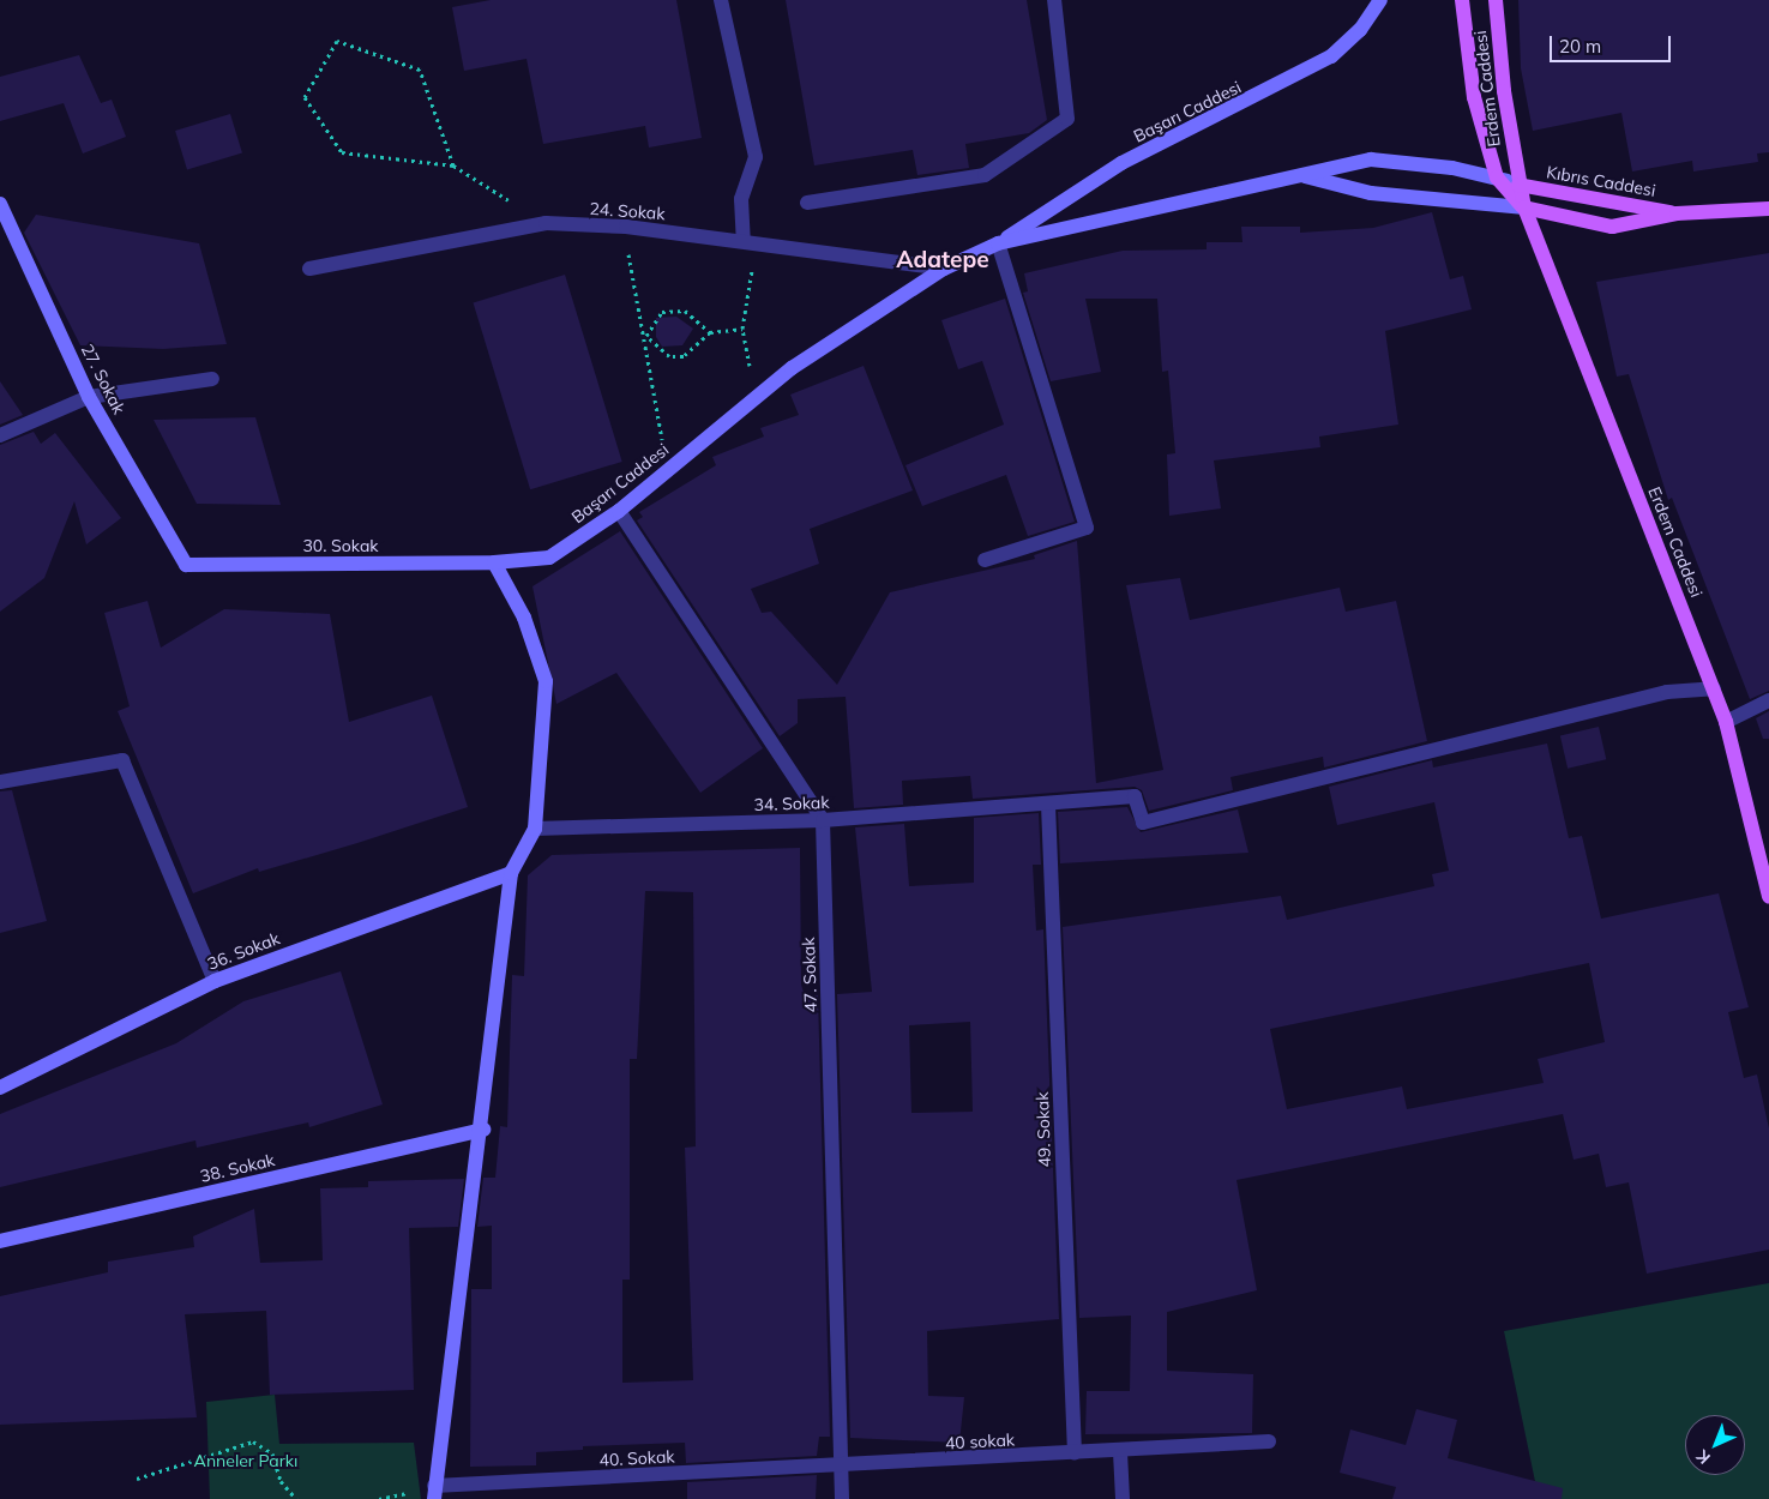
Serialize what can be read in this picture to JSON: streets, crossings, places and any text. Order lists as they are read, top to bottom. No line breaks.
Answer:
{"streets":{"main road":["Erdem Caddesi","Başarı Caddesi","Kıbrıs Caddesi","27. Sokak","30. Sokak","36. Sokak","38. Sokak"],"street":["24. Sokak","34. Sokak","47. Sokak","49. Sokak","40 sokak","40. Sokak"]},"crossings":[["Erdem Caddesi","Başarı Caddesi"],["Erdem Caddesi","Kıbrıs Caddesi"],["Erdem Caddesi","34. Sokak"],["Başarı Caddesi","Kıbrıs Caddesi"],["Başarı Caddesi","24. Sokak"],["Başarı Caddesi","30. Sokak"],["27. Sokak","30. Sokak"],["34. Sokak","47. Sokak"],["34. Sokak","49. Sokak"],["47. Sokak","40 sokak"],["47. Sokak","40. Sokak"],["49. Sokak","40 sokak"],["40 sokak","40. Sokak"]],"districts":["Adatepe"],"parks":["Anneler Parkı"],"scale_bar":"20 m","north":"bottom left"}
